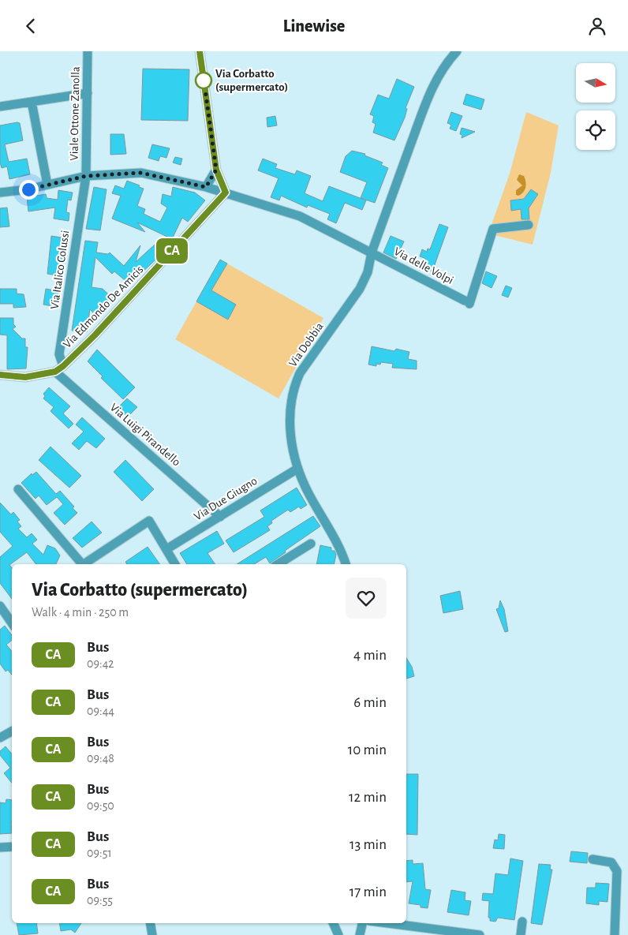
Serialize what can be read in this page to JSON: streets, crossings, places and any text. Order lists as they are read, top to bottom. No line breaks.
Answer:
{"streets":{"street":["Viale Ottone Zanolla","Via delle Volpi","Via Italico Colussi","Via Edmondo De Amicis","Via Dobbia","Via Luigi Pirandello","Via Due Giugno"]},"crossings":[["Viale Ottone Zanolla","Via Italico Colussi"],["Via delle Volpi","Via Dobbia"],["Via Italico Colussi","Via Edmondo De Amicis"],["Via Edmondo De Amicis","Via Luigi Pirandello"],["Via Dobbia","Via Due Giugno"],["Via Luigi Pirandello","Via Due Giugno"]],"places":["Via Corbatto (supermercato)"],"lines":["bus line CA"],"north":"right","page":{"header":"Linewise","on_map":"CA","heading":["Via Corbatto (supermercato)","Walk · 4 min · 250 m"],"list":[{"mark":"CA","name":"Bus","note":"09:42","value":"4 min"},{"mark":"CA","name":"Bus","note":"09:44","value":"6 min"},{"mark":"CA","name":"Bus","note":"09:48","value":"10 min"},{"mark":"CA","name":"Bus","note":"09:50","value":"12 min"},{"mark":"CA","name":"Bus","note":"09:51","value":"13 min"},{"mark":"CA","name":"Bus","note":"09:55","value":"17 min"}]}}
